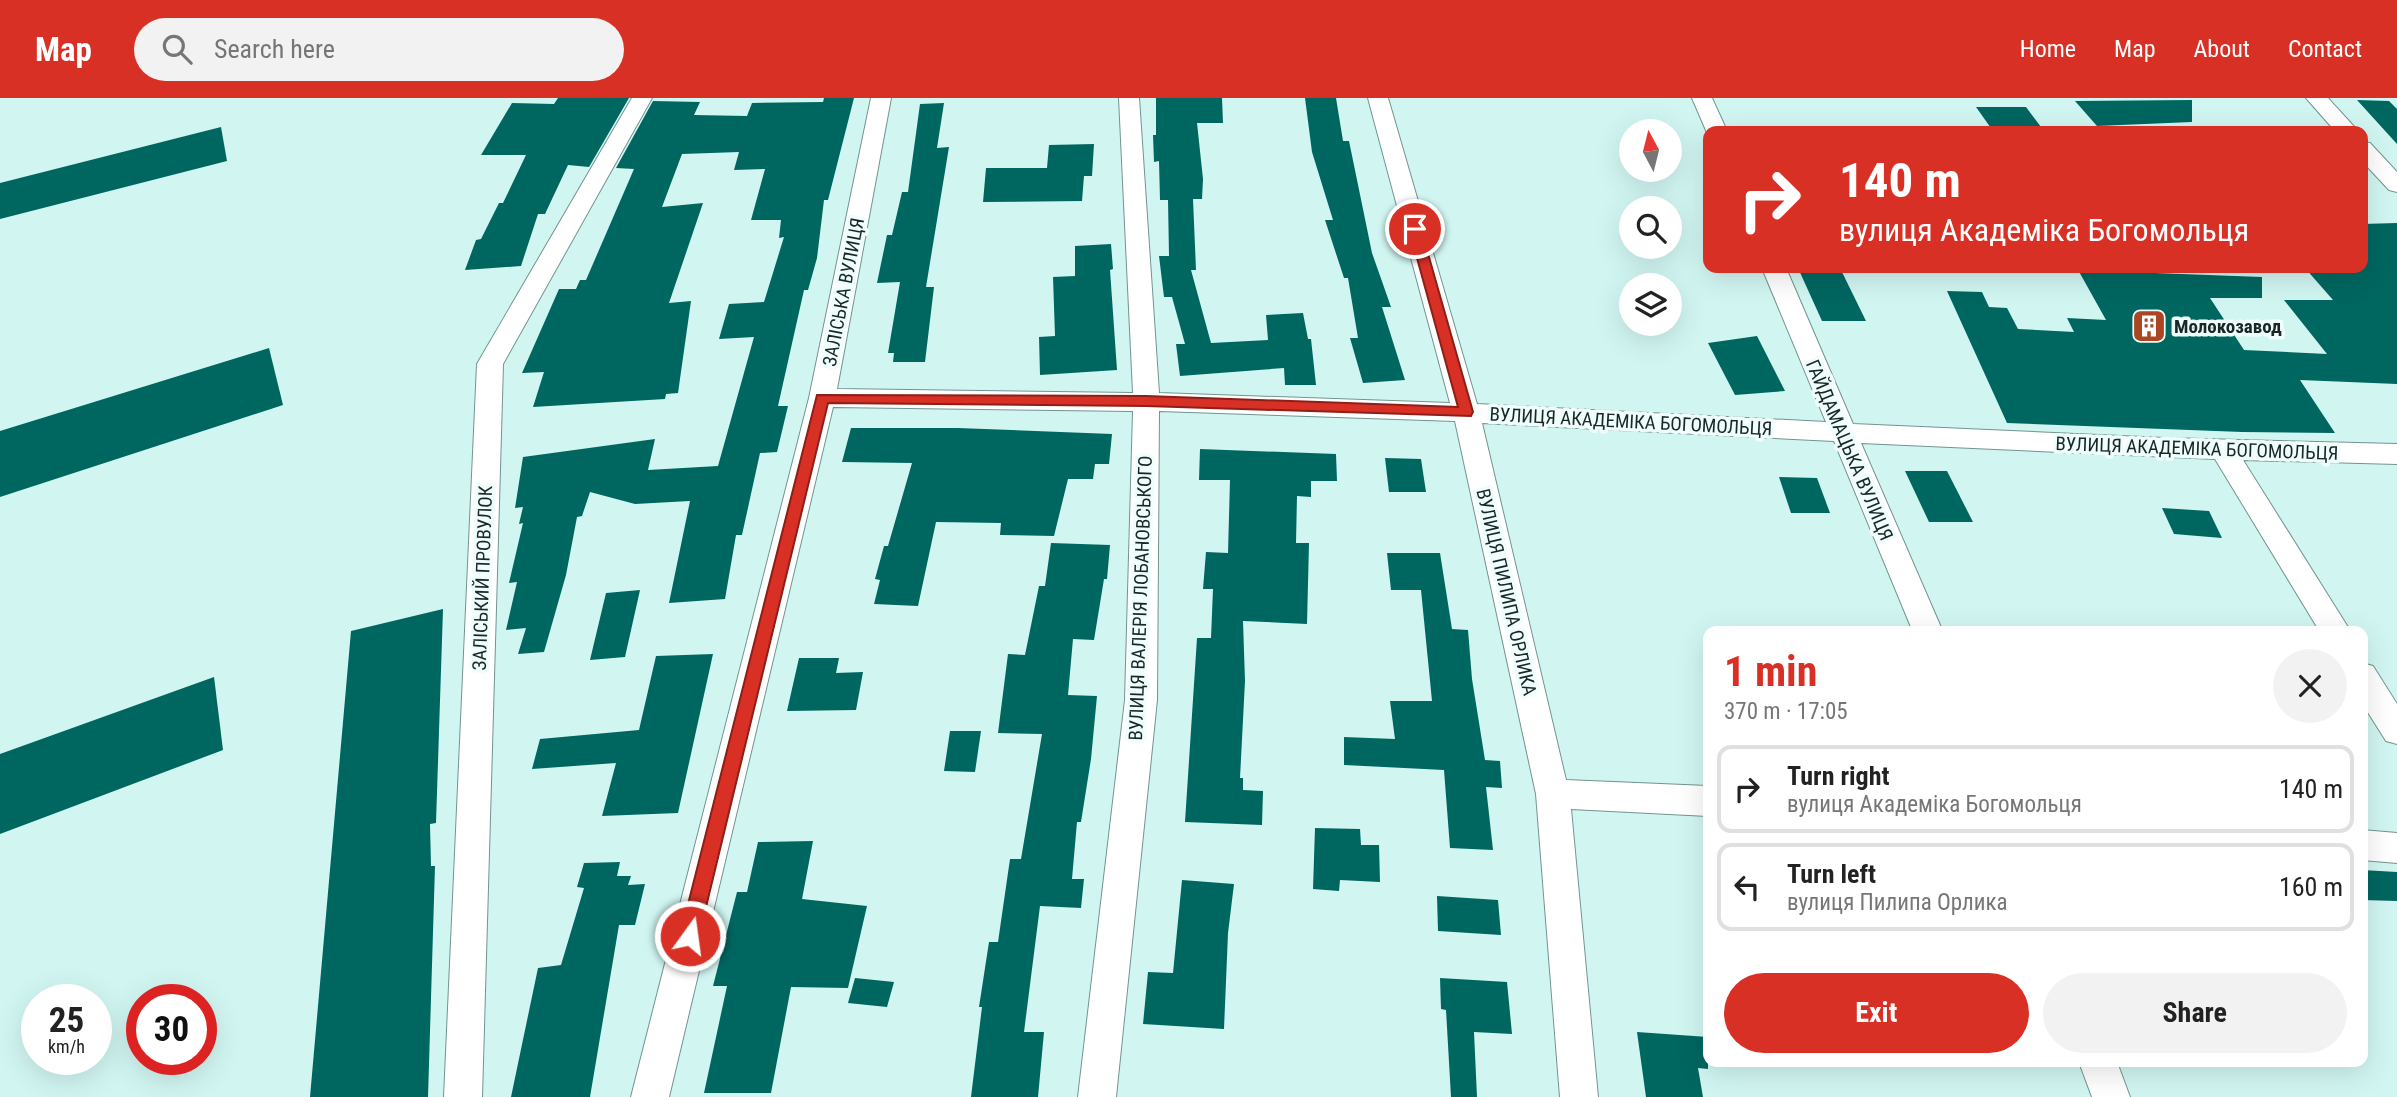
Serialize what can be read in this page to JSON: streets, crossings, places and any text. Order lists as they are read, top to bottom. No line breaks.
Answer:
{"streets":{"street":["ЗАЛІСЬКА ВУЛИЦЯ","ВУЛИЦЯ АКАДЕМІКА БОГОМОЛЬЦЯ","ГАЙДАМАЦЬКА ВУЛИЦЯ","ЗАЛІСЬКИЙ ПРОВУЛОК","ВУЛИЦЯ ПИЛИПА ОРЛИКА","ВУЛИЦЯ ВАЛЕРІЯ ЛОБАНОВСЬКОГО"]},"crossings":[["ЗАЛІСЬКА ВУЛИЦЯ","ВУЛИЦЯ АКАДЕМІКА БОГОМОЛЬЦЯ"],["ВУЛИЦЯ АКАДЕМІКА БОГОМОЛЬЦЯ","ГАЙДАМАЦЬКА ВУЛИЦЯ"],["ВУЛИЦЯ АКАДЕМІКА БОГОМОЛЬЦЯ","ВУЛИЦЯ ПИЛИПА ОРЛИКА"],["ВУЛИЦЯ АКАДЕМІКА БОГОМОЛЬЦЯ","ВУЛИЦЯ ВАЛЕРІЯ ЛОБАНОВСЬКОГО"]],"places":{"building":["Молокозавод"]},"north":"top","page":{"header":"Map","search":"Search here","nav":["Home","Map","About","Contact"],"turn":["140 m","вулиця Академіка Богомольця"],"heading":["1 min","370 m · 17:05"],"list":[{"name":"Turn right","note":"вулиця Академіка Богомольця","value":"140 m"},{"name":"Turn left","note":"вулиця Пилипа Орлика","value":"160 m"}],"buttons":["Exit","Share"],"speed":"25 km/h","limit":"30"}}
